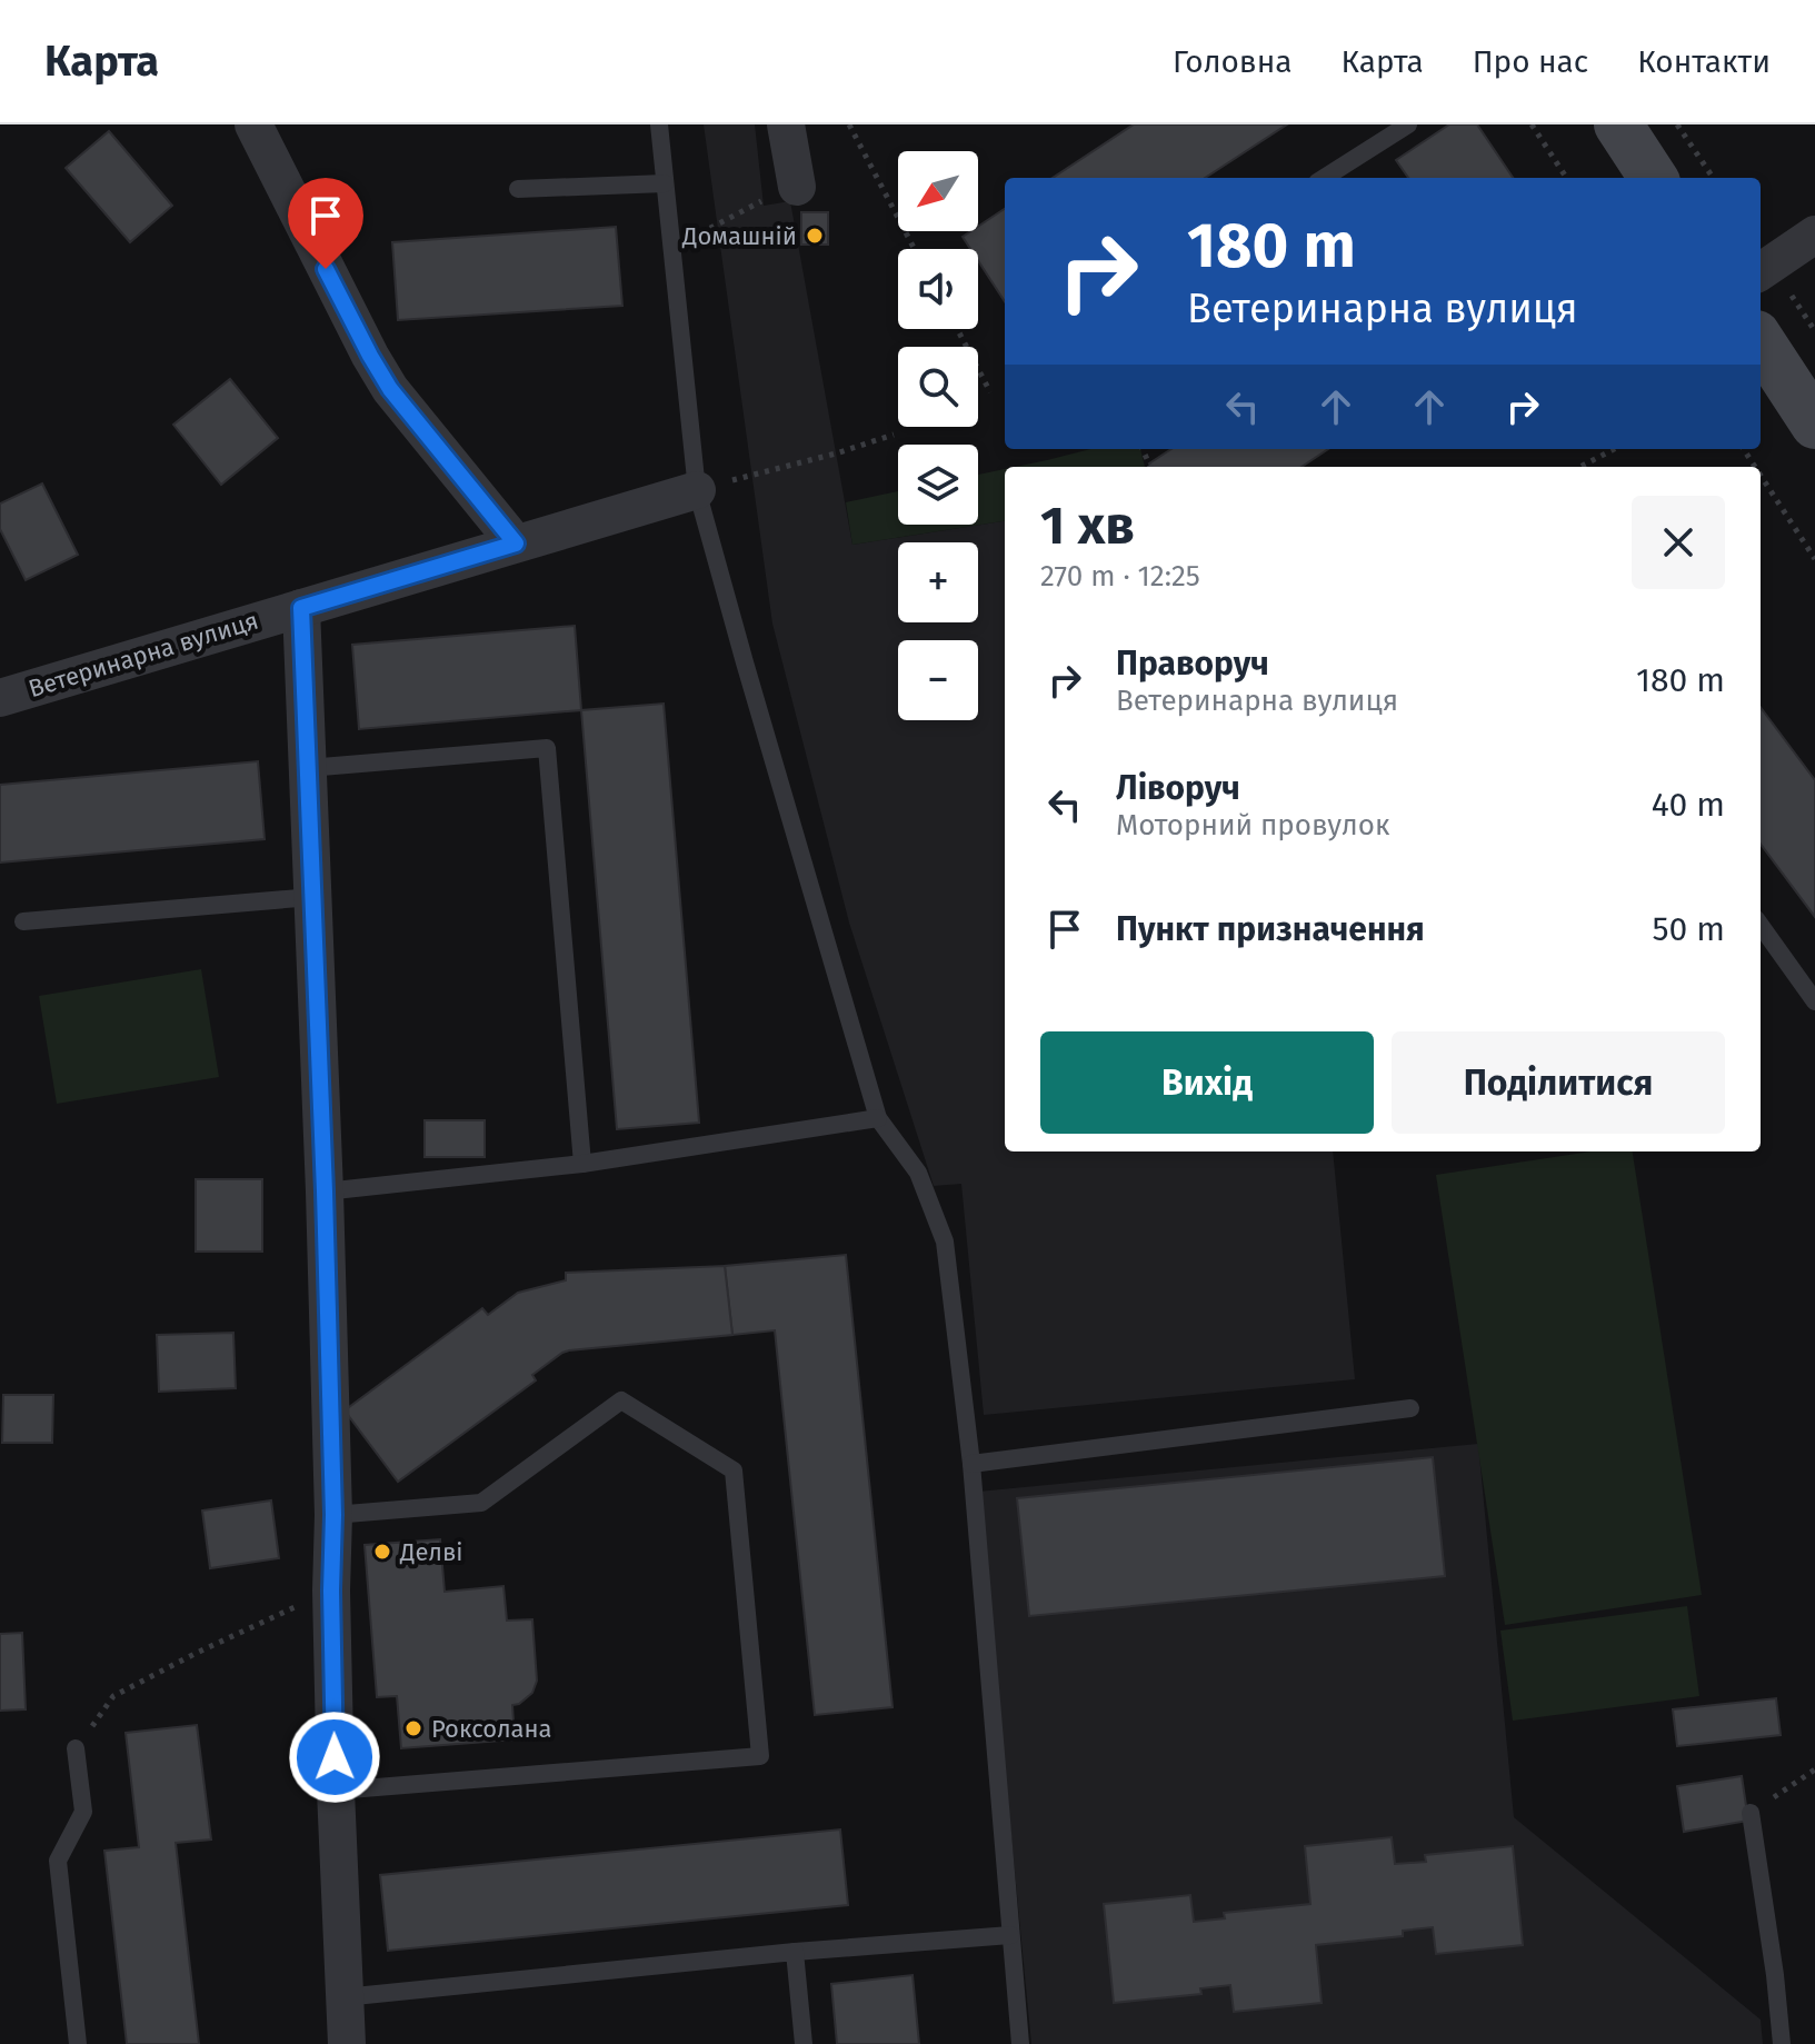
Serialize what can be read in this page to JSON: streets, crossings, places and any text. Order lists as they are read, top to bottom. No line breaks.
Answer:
{"streets":{"street":["Ветеринарна вулиця"]},"places":["Домашній","Делві","Роксолана"],"north":"bottom left","page":{"header":"Карта","nav":["Головна","Карта","Про нас","Контакти"],"map_buttons":["+","−"],"turn":["180 m","Ветеринарна вулиця"],"heading":["1 хв","270 m · 12:25"],"list":[{"name":"Праворуч","note":"Ветеринарна вулиця","value":"180 m"},{"name":"Ліворуч","note":"Моторний провулок","value":"40 m"},{"name":"Пункт призначення","value":"50 m"}],"buttons":["Вихід","Поділитися"]}}
